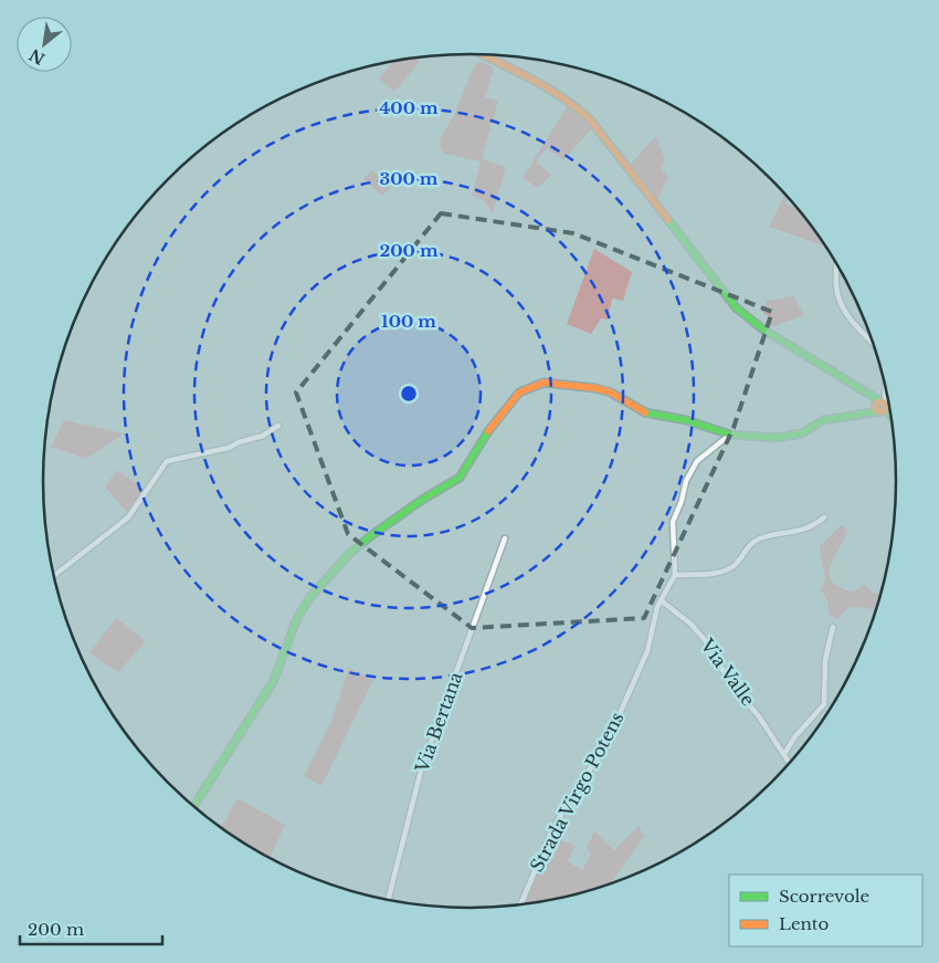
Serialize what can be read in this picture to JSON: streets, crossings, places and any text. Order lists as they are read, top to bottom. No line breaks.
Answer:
{"streets":{"street":["Via Valle","Via Bertana","Strada Virgo Potens"]},"crossings":[["Via Valle","Strada Virgo Potens"]],"legend":["Scorrevole","Lento"],"scale_bar":"200 m","north":"bottom left","rings":["400 m","300 m","200 m","100 m"]}
